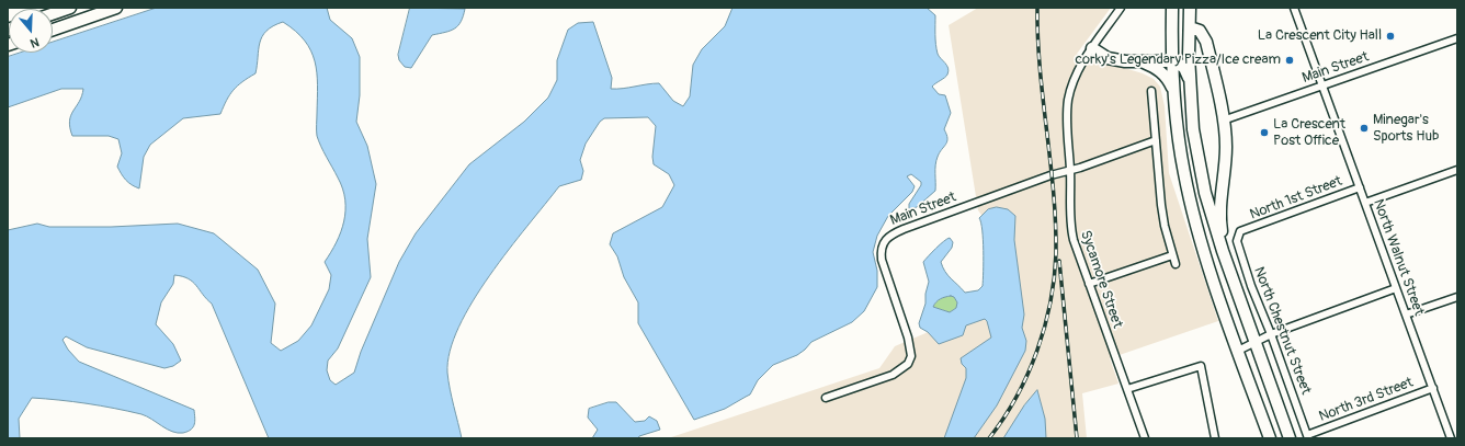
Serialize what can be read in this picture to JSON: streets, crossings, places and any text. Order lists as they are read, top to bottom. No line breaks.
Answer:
{"streets":{"street":["Main Street","North 1st Street","North Walnut Street","Sycamore Street","North Chestnut Street","North 3rd Street"]},"crossings":[["Main Street","North Walnut Street"],["Main Street","Sycamore Street"],["North 1st Street","North Walnut Street"],["North 1st Street","North Chestnut Street"],["North Walnut Street","North 3rd Street"],["North Chestnut Street","North 3rd Street"]],"places":["La Crescent City Hall","corky's Legendary Pizza/Ice cream","Minegar's Sports Hub","La Crescent Post Office"],"north":"bottom"}
